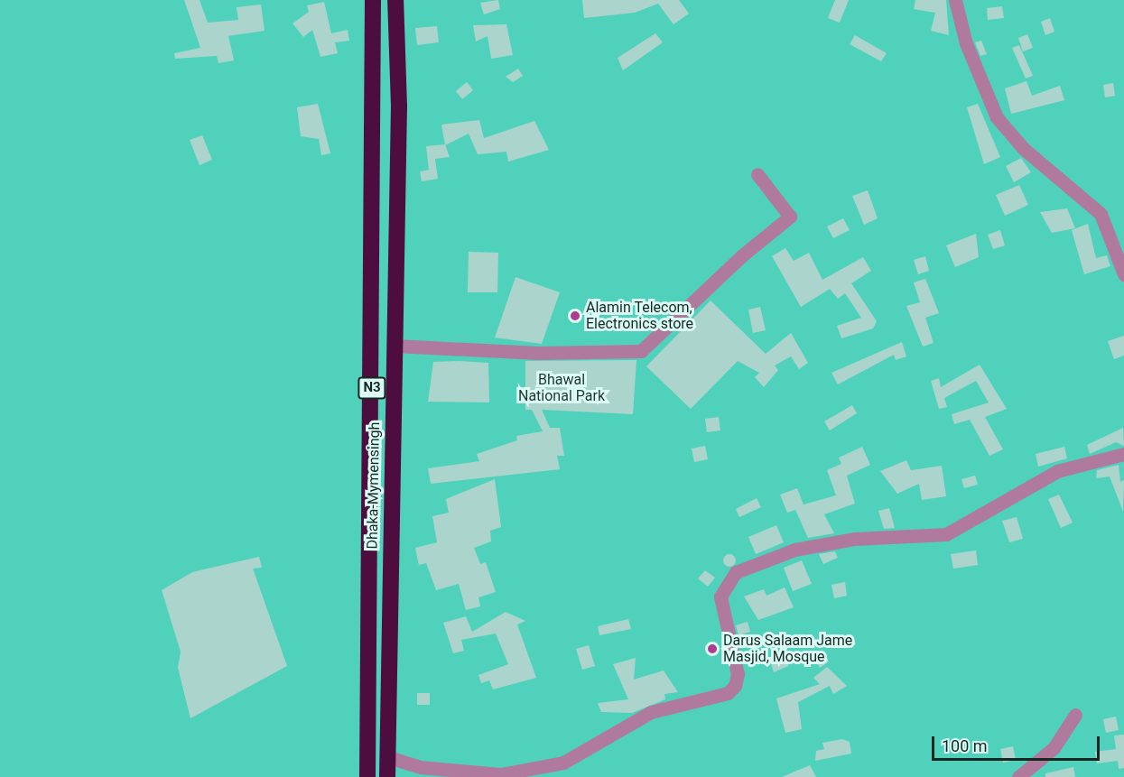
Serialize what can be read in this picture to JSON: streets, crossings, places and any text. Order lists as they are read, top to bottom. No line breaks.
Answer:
{"streets":{"highway":["N3","Dhaka-Mymensingh"]},"parks":["Bhawal National Park"],"places":["Alamin Telecom, Electronics store","Darus Salaam Jame Masjid, Mosque"],"scale_bar":"100 m"}
